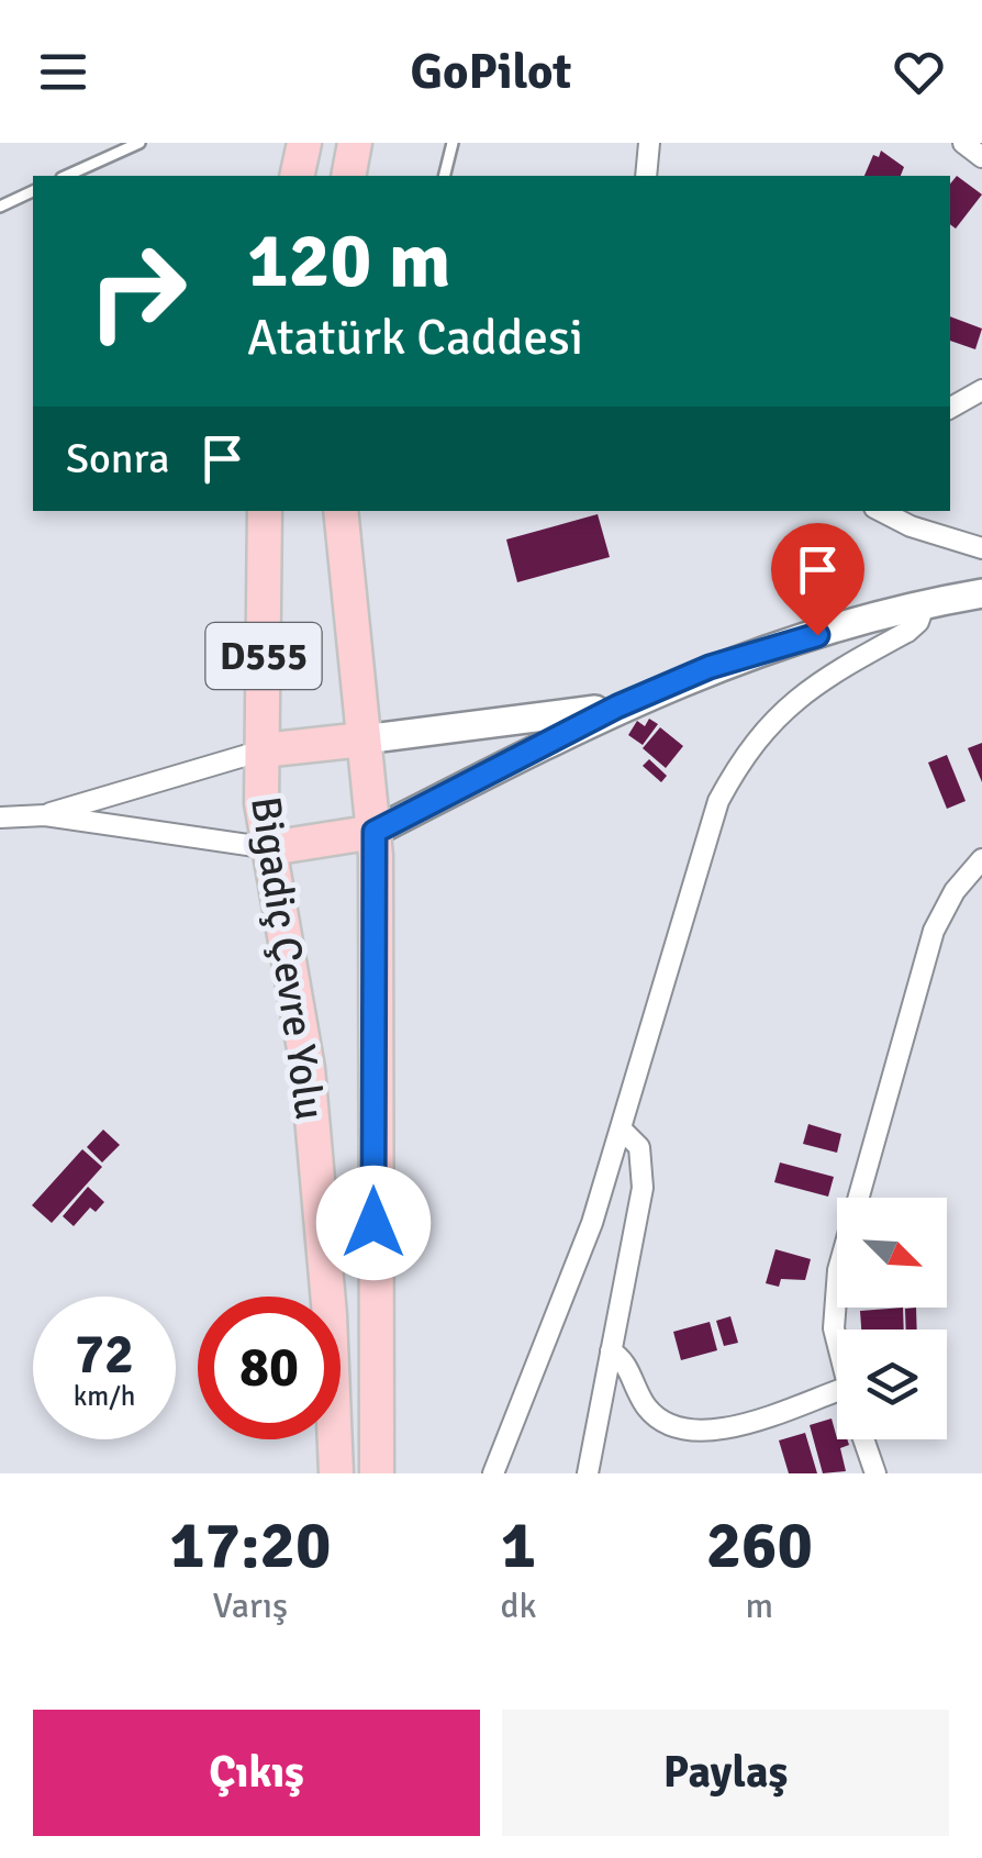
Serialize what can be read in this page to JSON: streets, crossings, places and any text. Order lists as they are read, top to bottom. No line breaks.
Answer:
{"streets":{"highway":["D555","Bigadiç Çevre Yolu"]},"north":"bottom right","page":{"header":"GoPilot","turn":["120 m","Atatürk Caddesi"],"then":"Sonra","speed":"72 km/h","limit":"80","eta":["17:20","Varış","1","dk","260","m"],"buttons":["Çıkış","Paylaş"]}}
